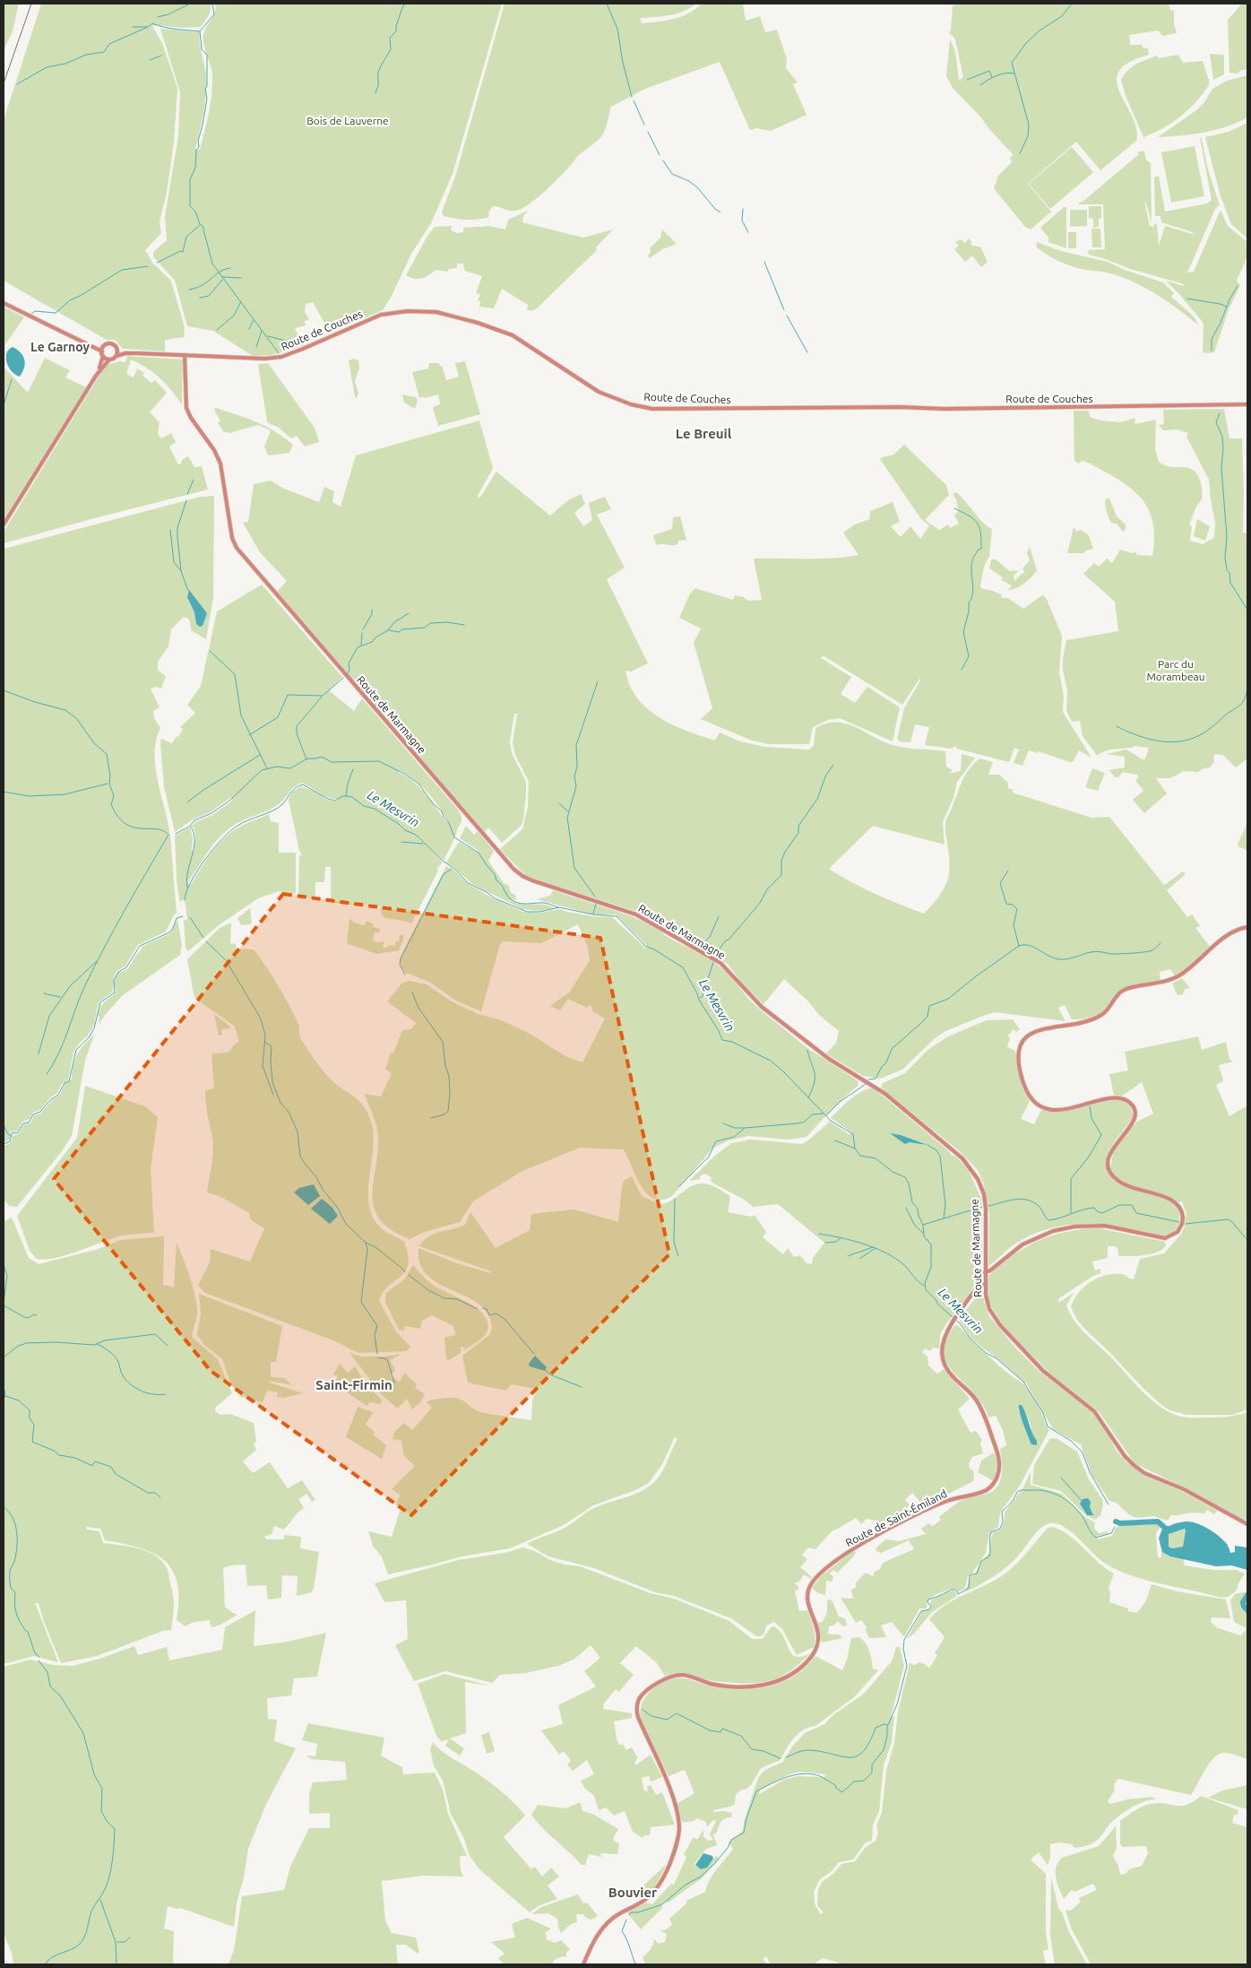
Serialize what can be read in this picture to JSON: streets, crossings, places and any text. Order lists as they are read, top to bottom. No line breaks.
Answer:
{"streets":{"main road":["Route de Couches","Route de Marmagne","Route de Saint-Émiland"]},"crossings":[["Route de Couches","Route de Marmagne"],["Route de Marmagne","Route de Saint-Émiland"]],"districts":["Le Garnoy","Le Breuil","Saint-Firmin","Bouvier"],"water":["Le Mesvrin"],"parks":["Bois de Lauverne","Parc du Morambeau"]}
